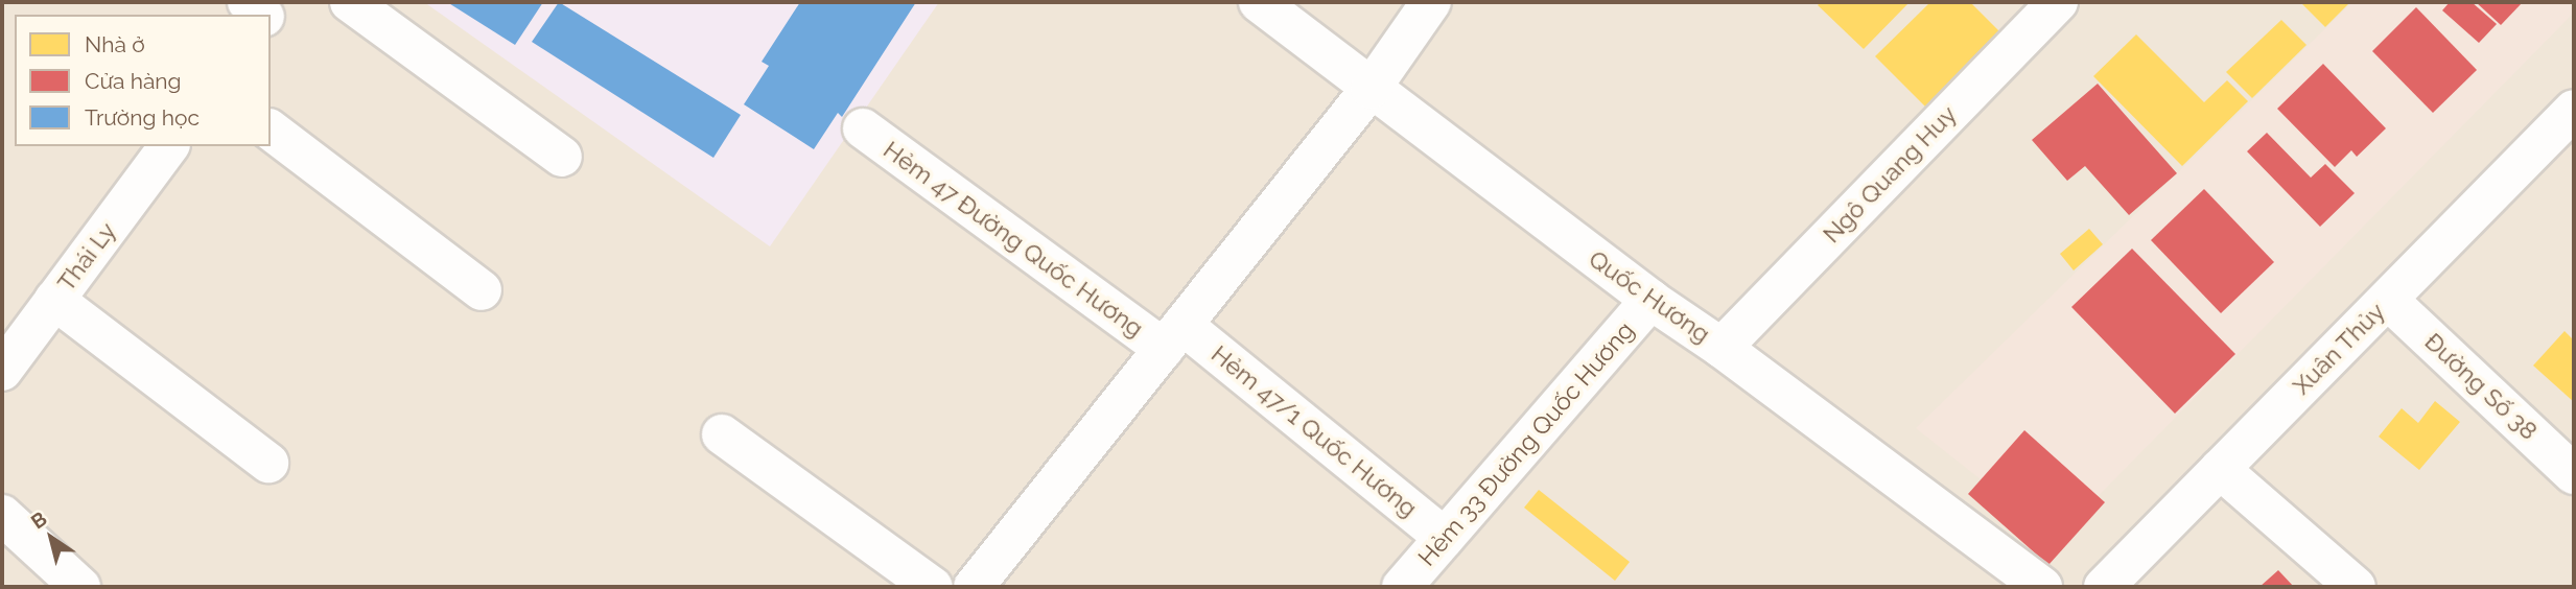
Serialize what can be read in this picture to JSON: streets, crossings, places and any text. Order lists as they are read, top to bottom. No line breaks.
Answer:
{"streets":{"street":["Ngô Quang Huy","Hẻm 47 Đường Quốc Hương","Thái Ly","Quốc Hương","Xuân Thủy","Đường Số 38","Hẻm 47/1 Quốc Hương","Hẻm 33 Đường Quốc Hương"]},"crossings":[["Ngô Quang Huy","Quốc Hương"],["Hẻm 47 Đường Quốc Hương","Quốc Hương"],["Hẻm 47 Đường Quốc Hương","Hẻm 47/1 Quốc Hương"],["Quốc Hương","Hẻm 33 Đường Quốc Hương"],["Xuân Thủy","Đường Số 38"],["Hẻm 47/1 Quốc Hương","Hẻm 33 Đường Quốc Hương"]],"legend":["Nhà ở","Cửa hàng","Trường học"],"north":"top left"}
